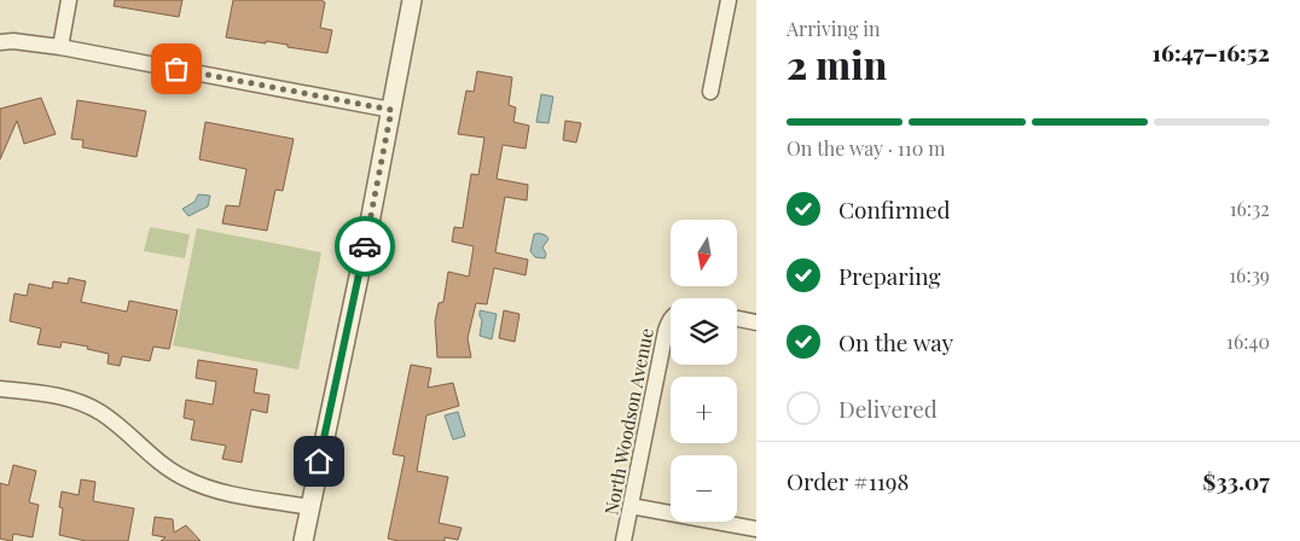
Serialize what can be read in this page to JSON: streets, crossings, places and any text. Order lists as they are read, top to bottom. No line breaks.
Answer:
{"streets":{"street":["North Woodson Avenue"]},"north":"bottom","page":{"heading":["2 min","Arriving in","16:47–16:52"],"panel":["Order #1198","$33.07"],"bar":"On the way · 110 m","list":[["Confirmed","16:32"],["Preparing","16:39"],["On the way","16:40"],"Delivered"],"map_buttons":["+","−"]}}
